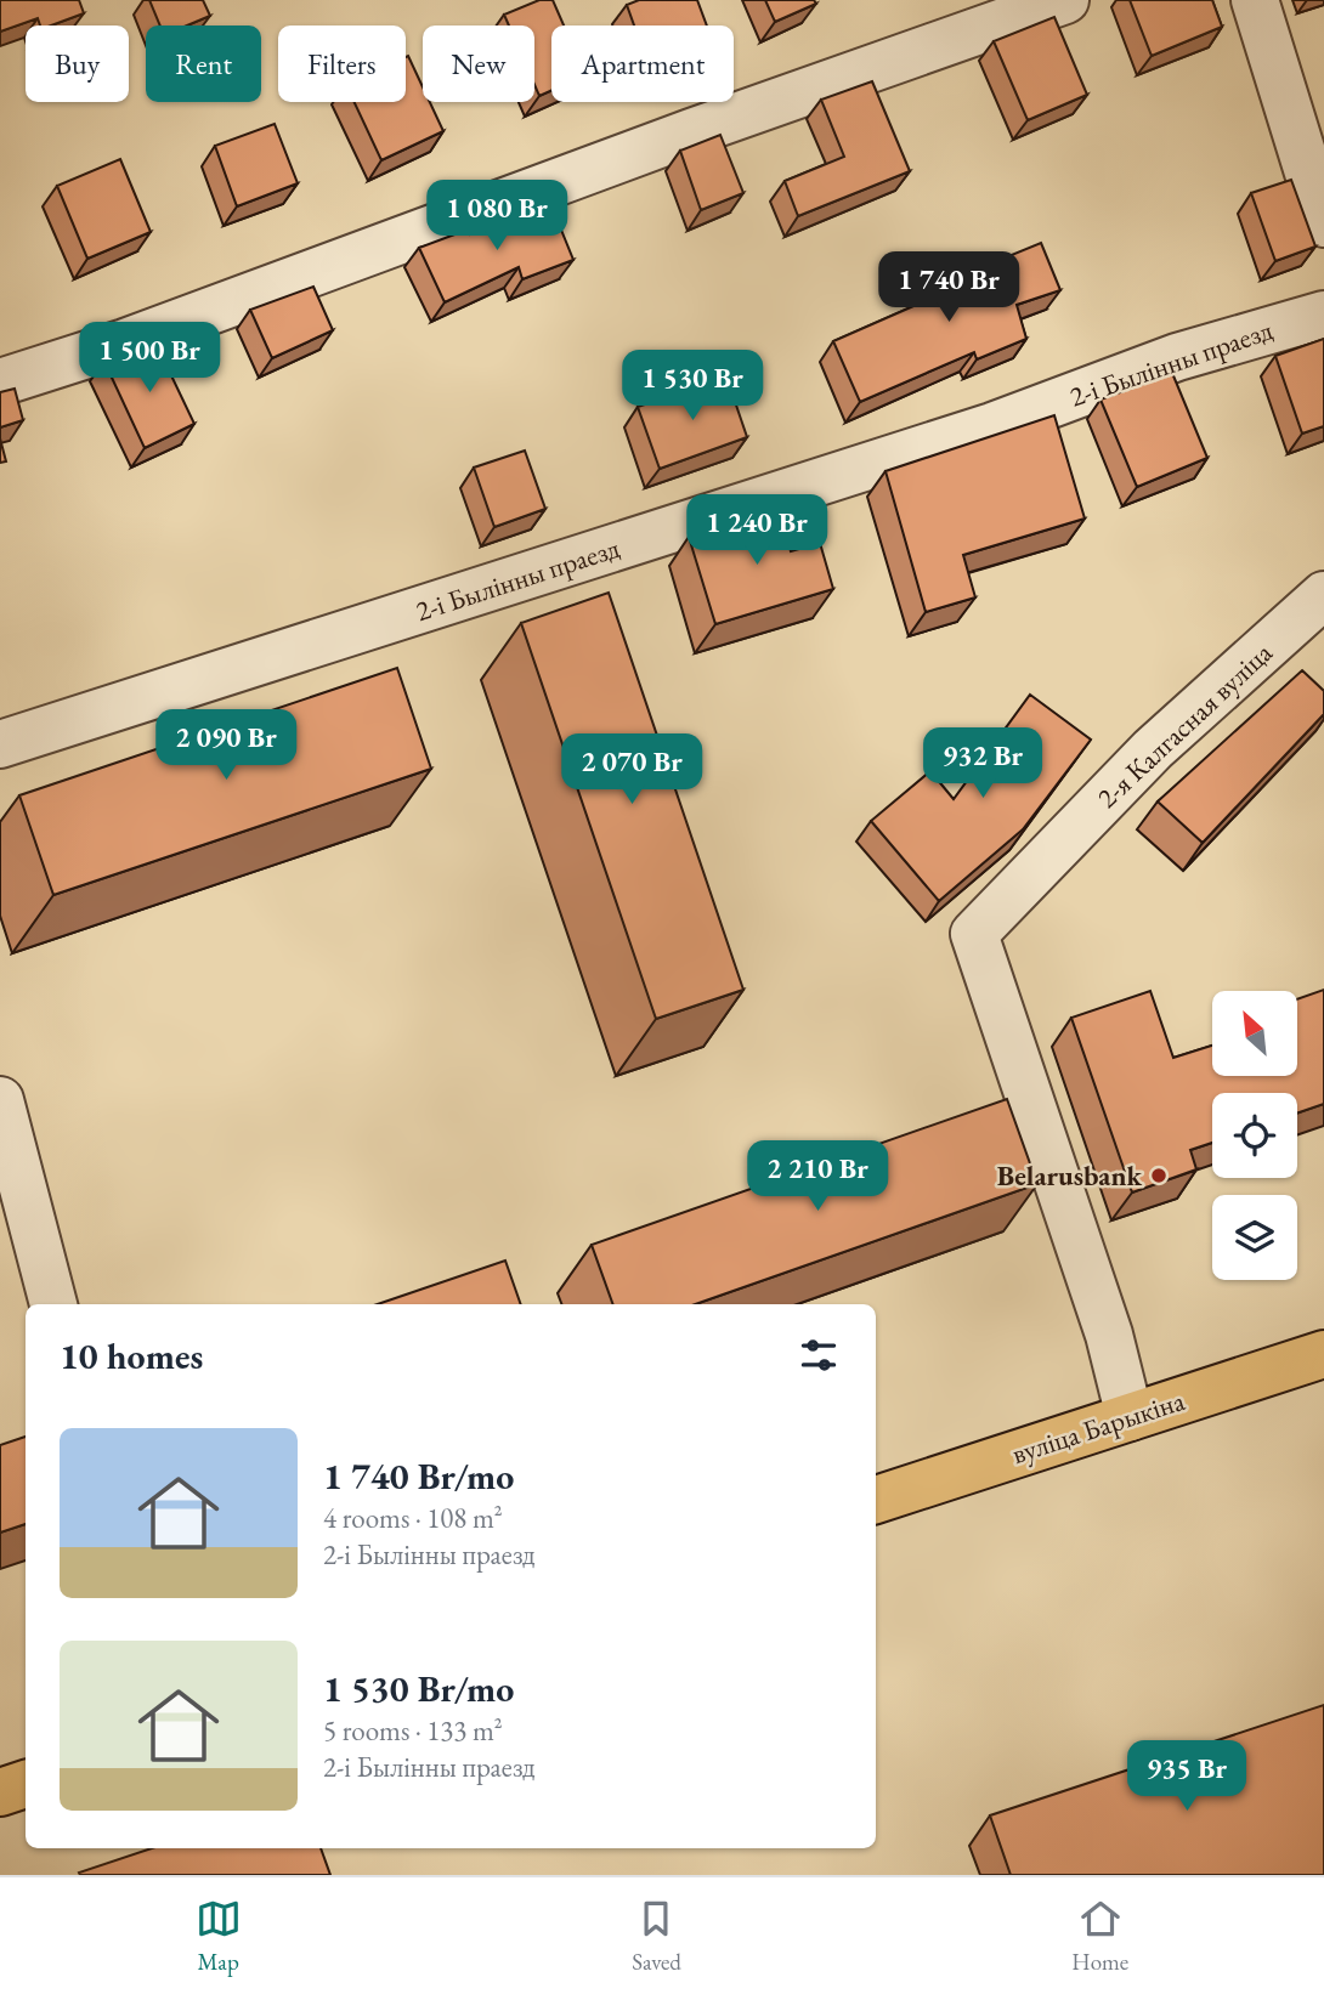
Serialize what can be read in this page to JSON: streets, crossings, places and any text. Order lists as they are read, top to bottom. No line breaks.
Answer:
{"streets":{"main road":["вуліца Барыкіна"],"street":["2-і Былінны праезд","2-я Калгасная вуліца"]},"crossings":[["2-я Калгасная вуліца","вуліца Барыкіна"]],"places":["Belarusbank"],"north":"top left","page":{"chip":["Buy","Rent","Filters","New","Apartment"],"price":["1 080 Br","1 740 Br","1 500 Br","1 530 Br","1 240 Br","2 090 Br","932 Br","2 070 Br","2 210 Br","935 Br"],"heading":"10 homes","list":[{"name":"1 740 Br/mo","note":"4 rooms · 108 m² · 2-і Былінны праезд"},{"name":"1 530 Br/mo","note":"5 rooms · 133 m² · 2-і Былінны праезд"}],"tabs":["Map","Saved","Home"]}}
